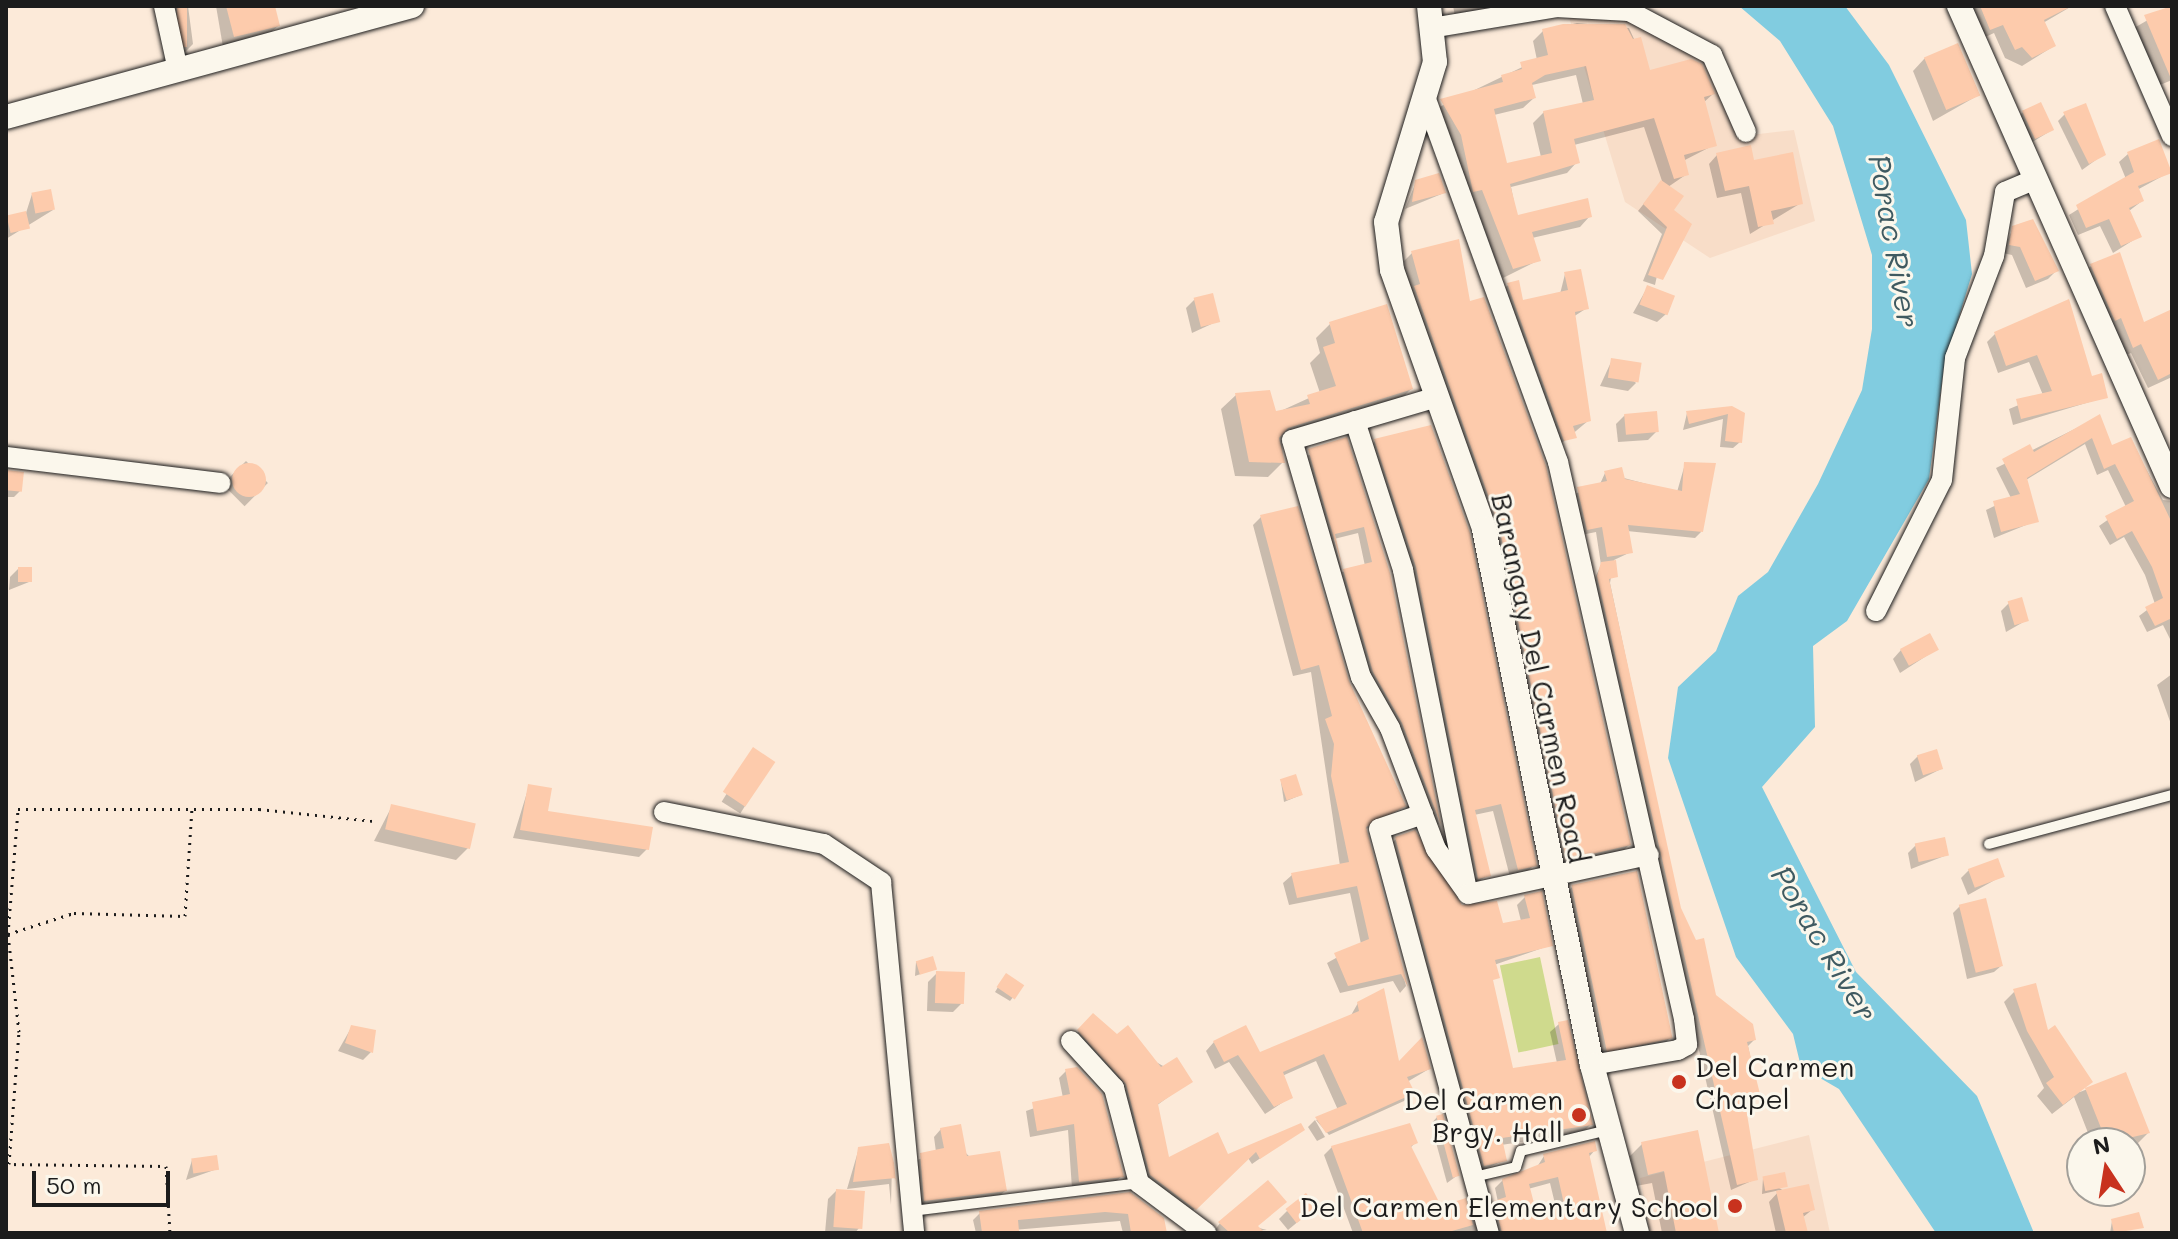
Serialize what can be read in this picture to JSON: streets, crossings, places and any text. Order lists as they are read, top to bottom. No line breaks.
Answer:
{"streets":{"street":["Barangay Del Carmen Road"]},"water":["Porac River"],"places":["Del Carmen Chapel","Del Carmen Brgy. Hall","Del Carmen Elementary School"],"scale_bar":"50 m","north":"top"}
